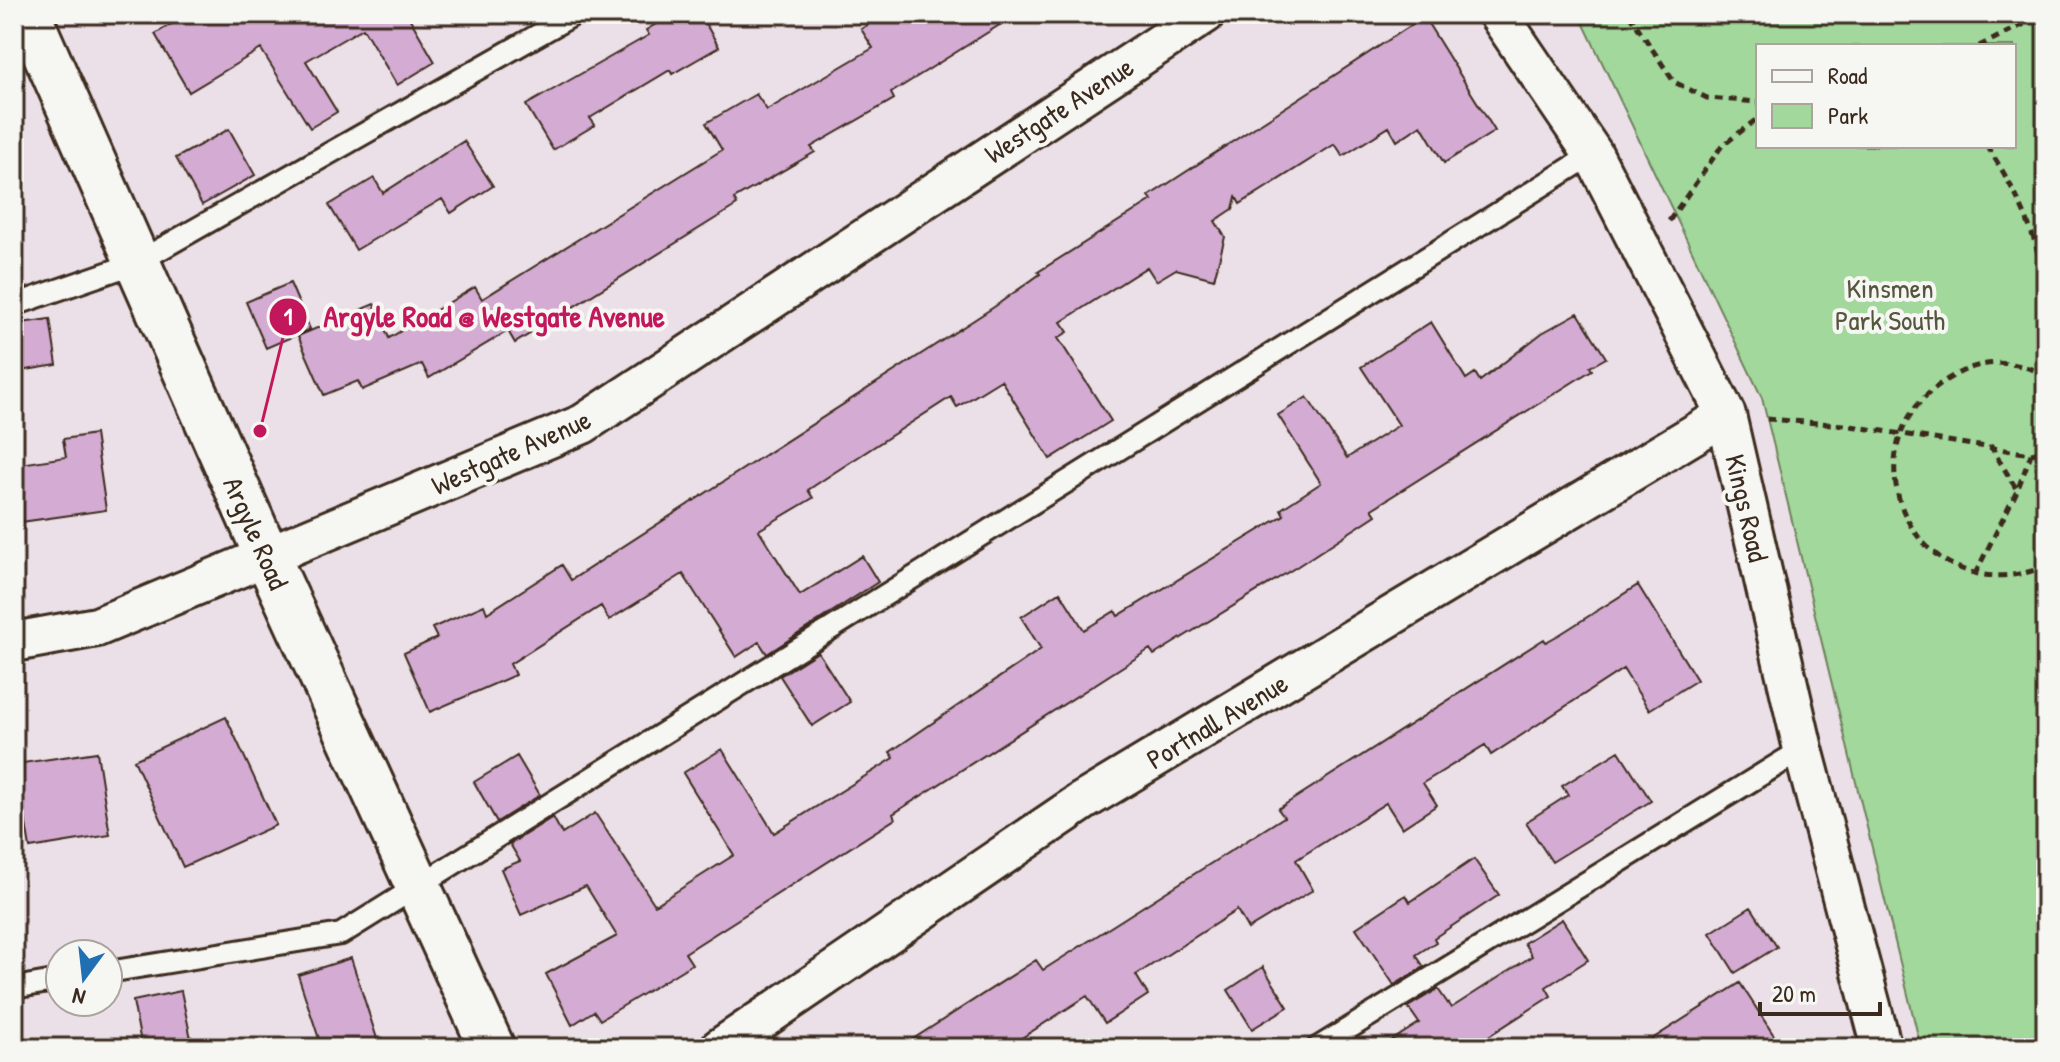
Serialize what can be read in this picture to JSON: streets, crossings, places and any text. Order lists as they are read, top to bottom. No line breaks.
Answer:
{"streets":{"street":["Westgate Avenue","Kings Road","Argyle Road","Portnall Avenue"]},"crossings":[["Westgate Avenue","Argyle Road"],["Kings Road","Portnall Avenue"]],"parks":["Kinsmen Park South"],"places":["Argyle Road @ Westgate Avenue"],"legend":["Road","Park"],"scale_bar":"20 m","north":"bottom"}
